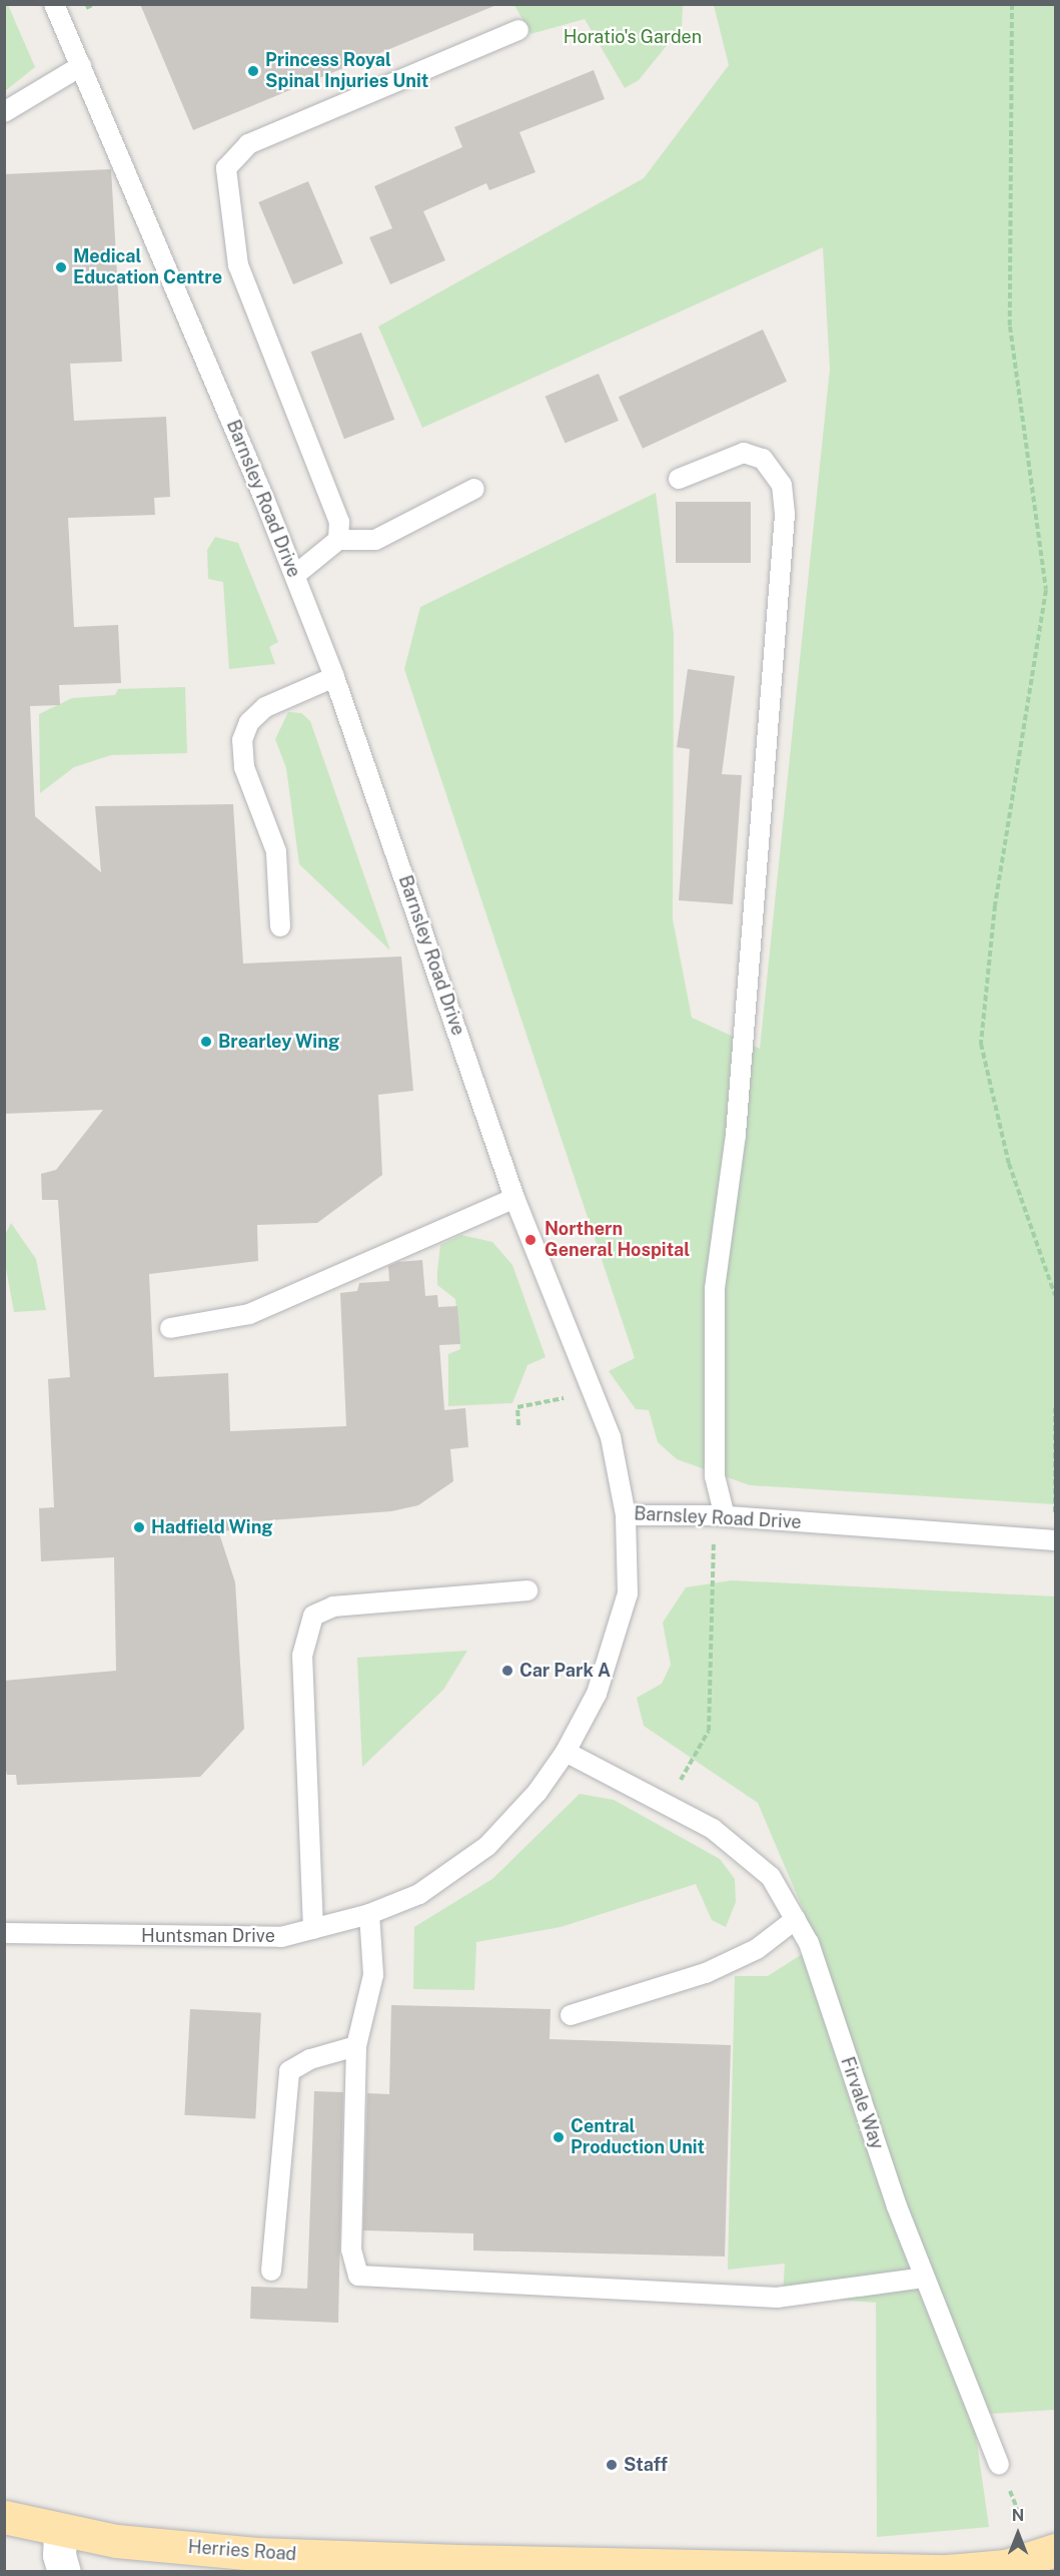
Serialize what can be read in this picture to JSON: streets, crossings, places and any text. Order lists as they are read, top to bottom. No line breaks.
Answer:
{"streets":{"main road":["Herries Road"],"lane":["Barnsley Road Drive","Huntsman Drive","Firvale Way"]},"crossings":[["Barnsley Road Drive","Huntsman Drive"],["Huntsman Drive","Firvale Way"]],"parks":["Horatio's Garden"],"places":["Princess Royal Spinal Injuries Unit","Medical Education Centre","Brearley Wing","Northern General Hospital","Hadfield Wing","Car Park A","Central Production Unit","Staff"],"north":"top"}
